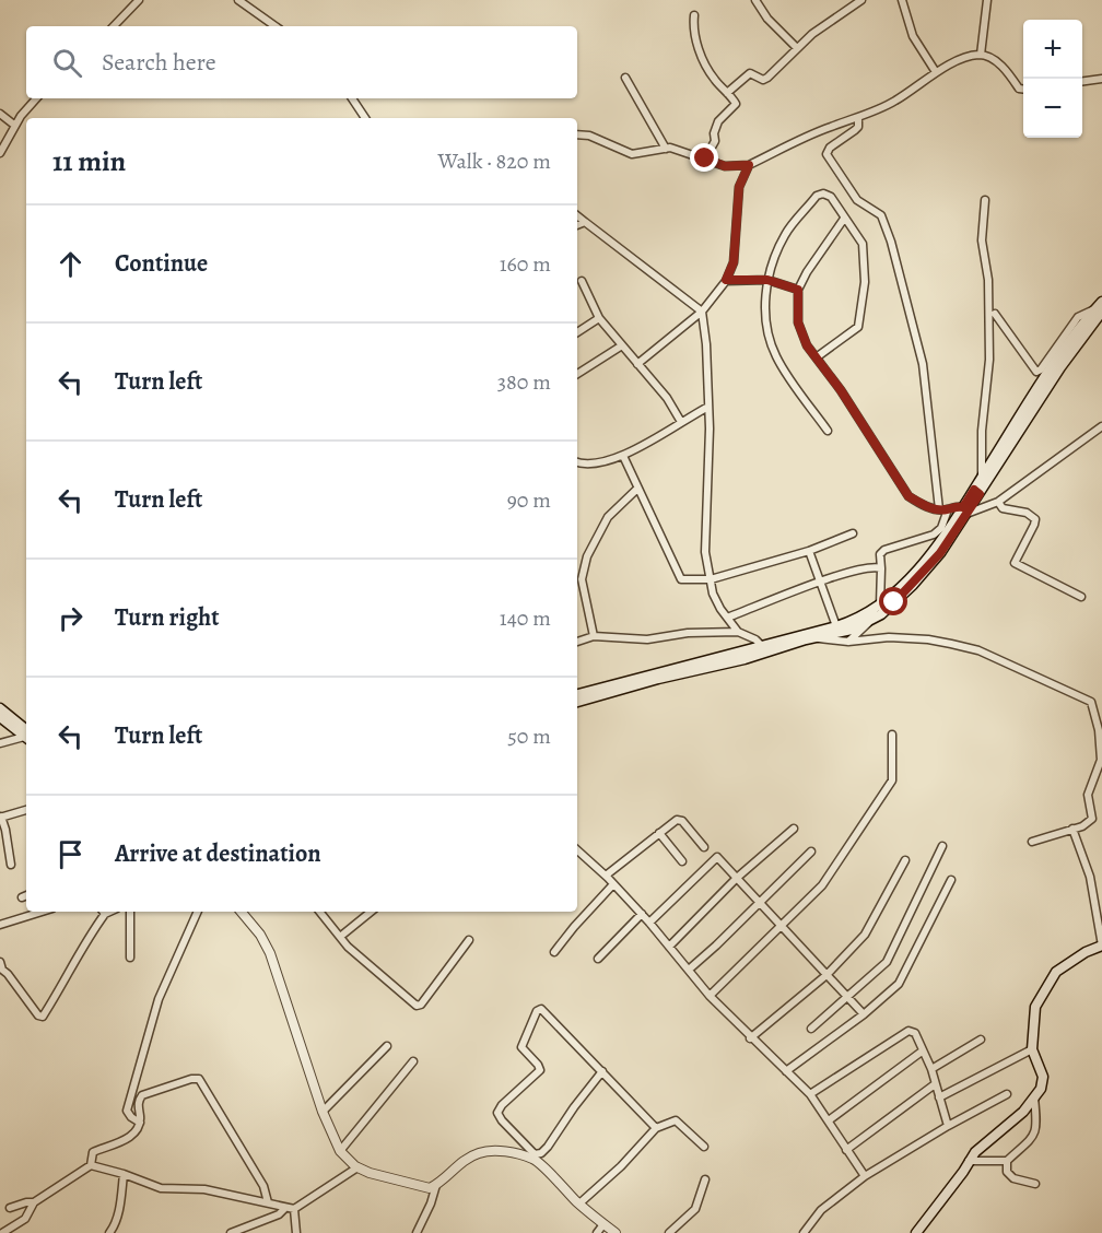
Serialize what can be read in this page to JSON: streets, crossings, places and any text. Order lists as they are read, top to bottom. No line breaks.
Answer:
{"page":{"map_buttons":["+","−"],"search":"Search here","heading":["11 min","Walk · 820 m"],"list":[["Continue","160 m"],["Turn left","380 m"],["Turn left","90 m"],["Turn right","140 m"],["Turn left","50 m"],"Arrive at destination"]}}
